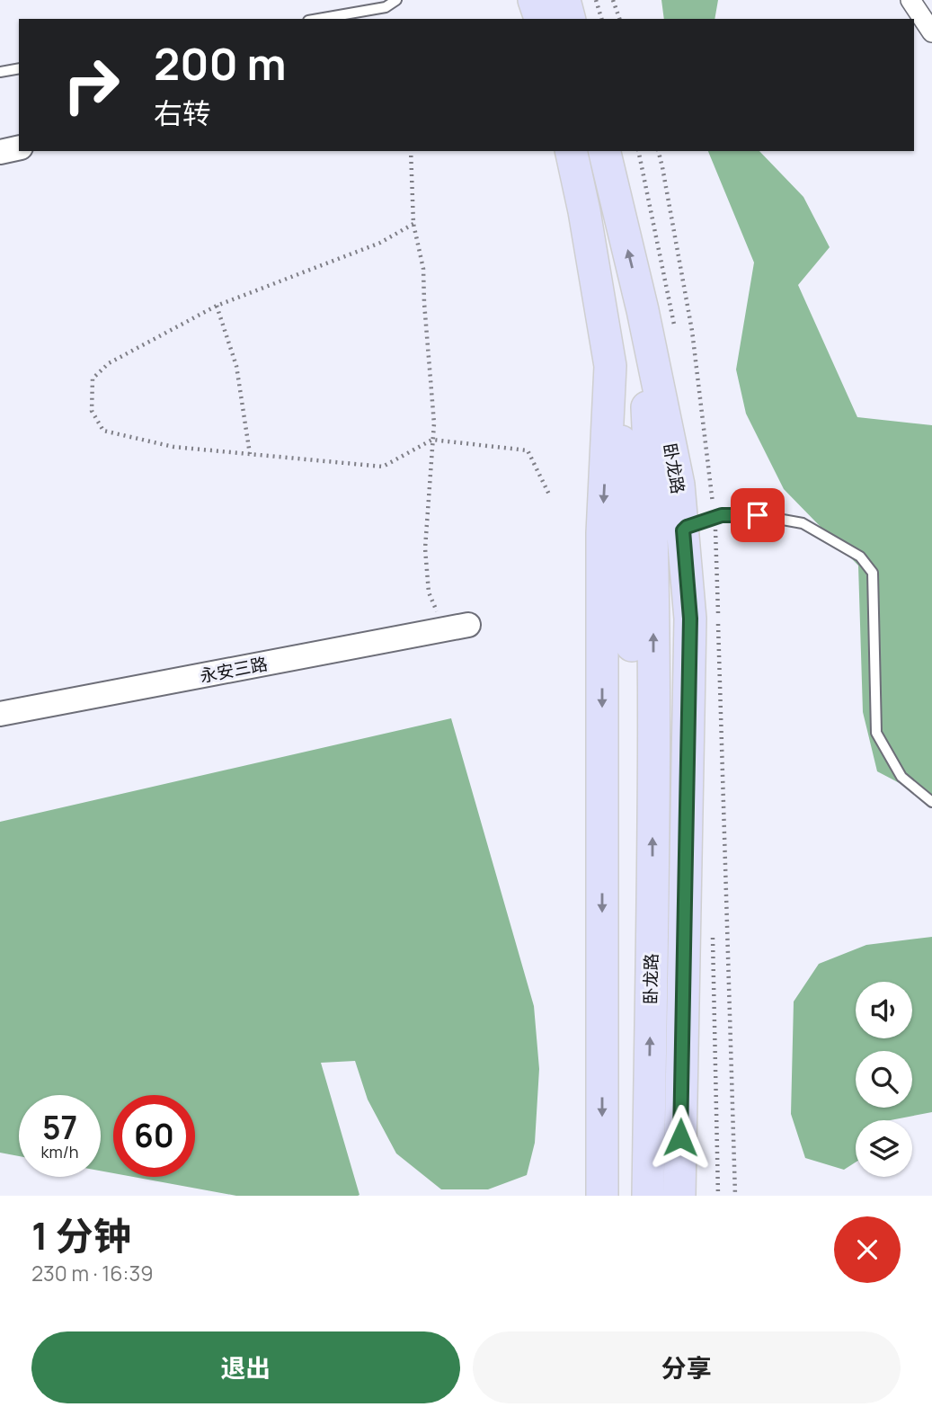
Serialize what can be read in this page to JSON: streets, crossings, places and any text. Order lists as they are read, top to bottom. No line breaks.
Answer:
{"streets":{"main road":["卧龙路"],"street":["永安三路"]},"page":{"turn":["200 m","右转"],"speed":"57 km/h","limit":"60","heading":["1 分钟","230 m · 16:39"],"buttons":["退出","分享"]}}
